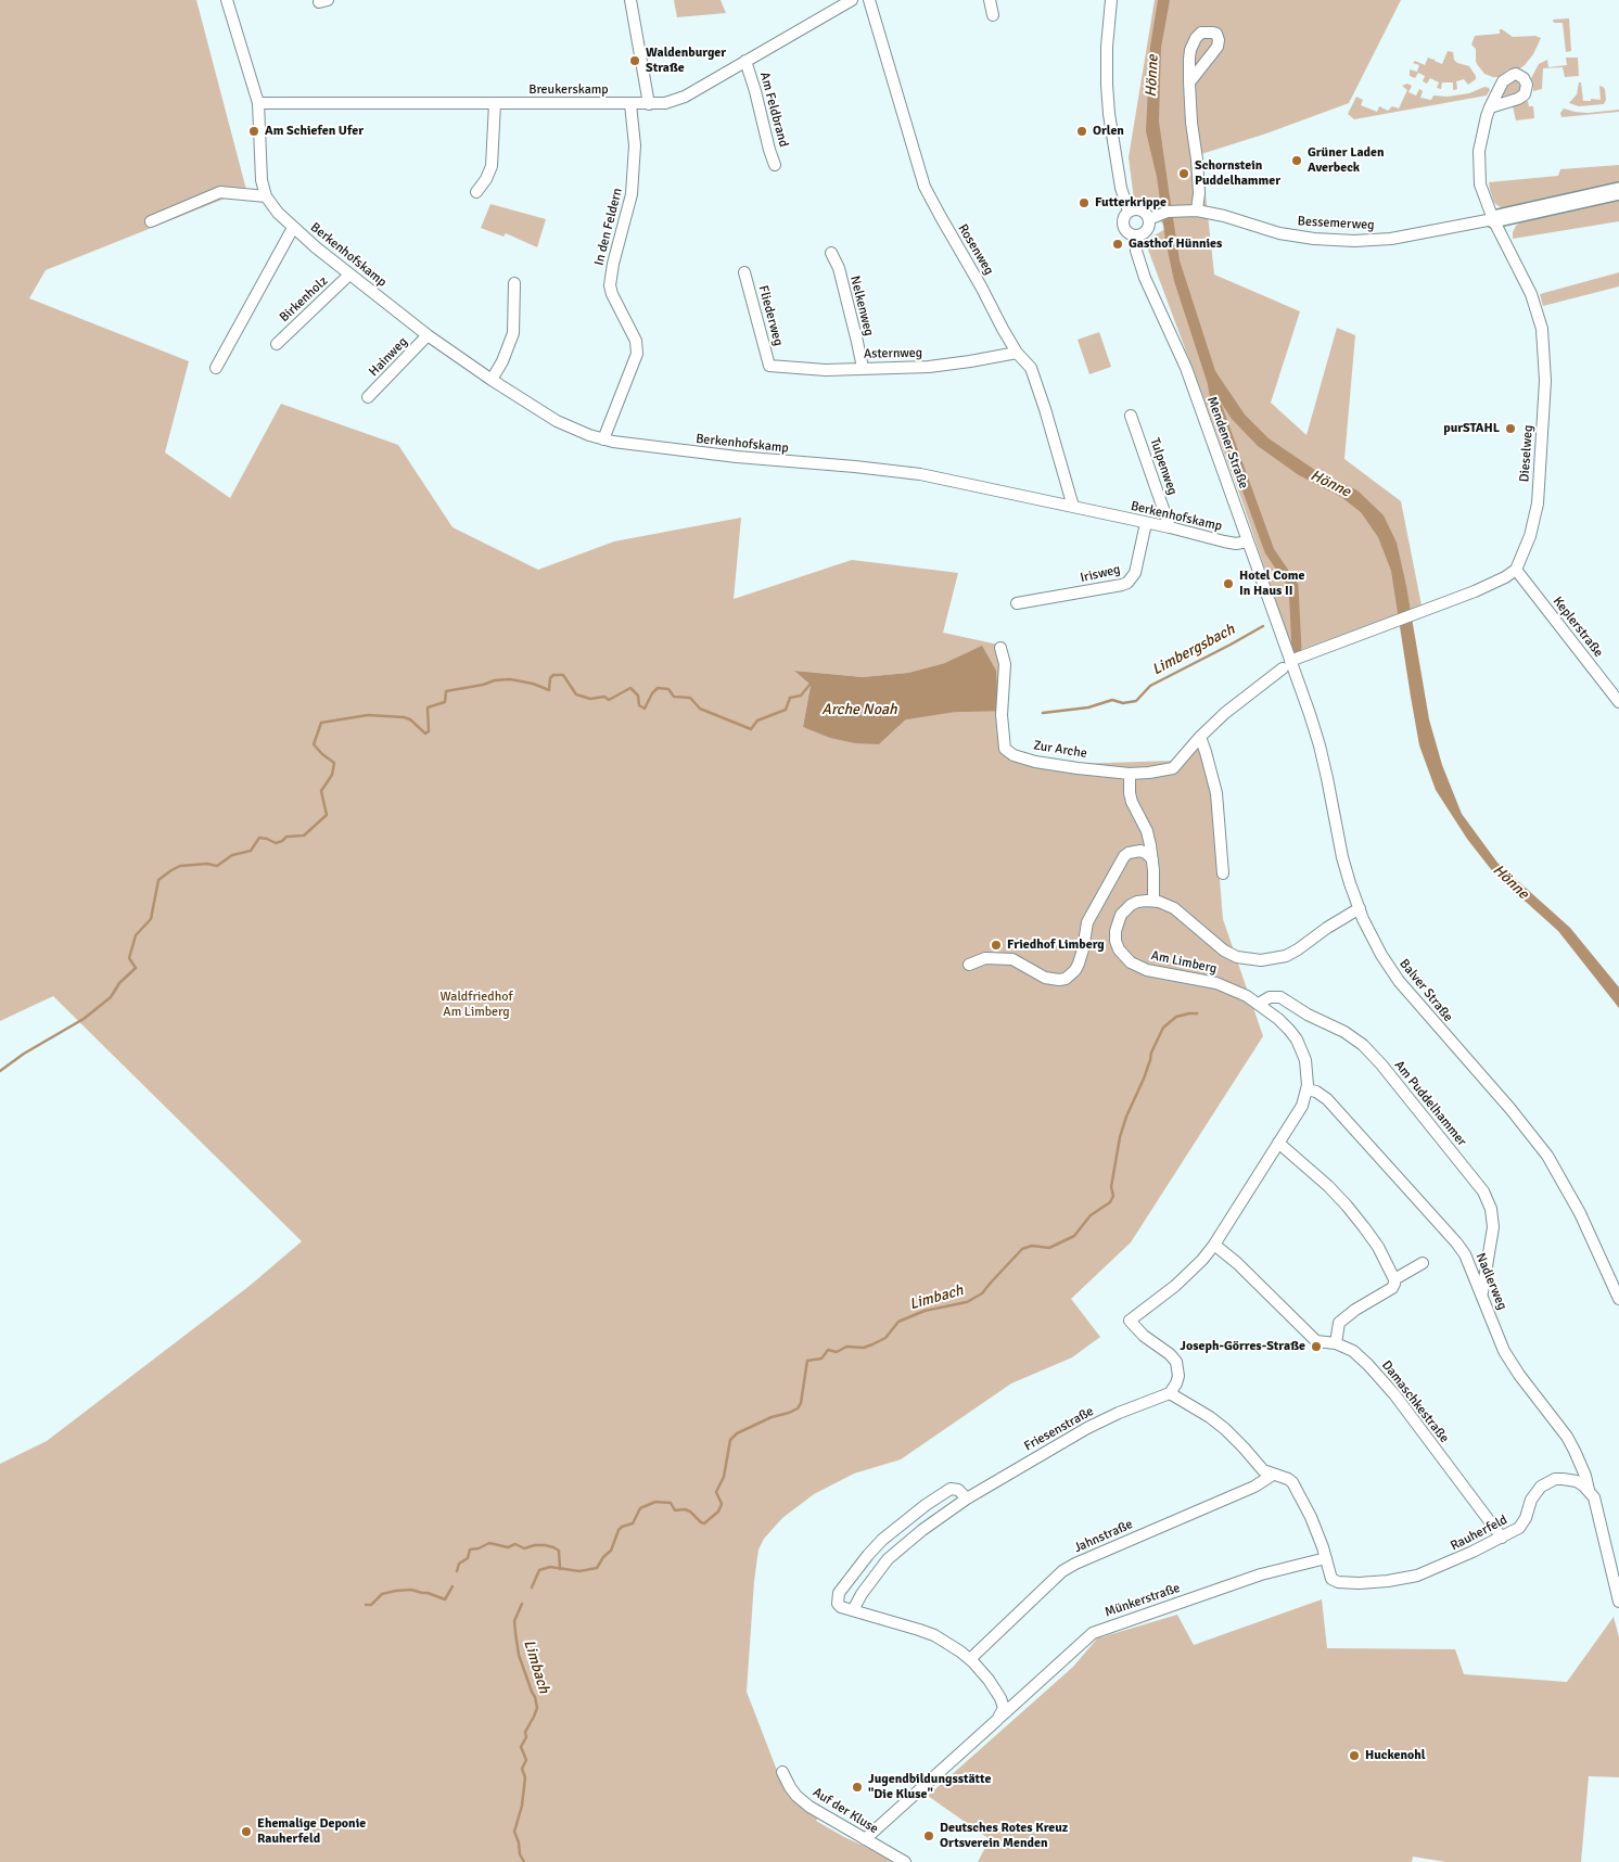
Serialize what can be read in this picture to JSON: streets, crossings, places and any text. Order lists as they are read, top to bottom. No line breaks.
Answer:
{"streets":{"street":["Breukerskamp","Am Feldbrand","Bessemerweg","In den Feldern","Rosenweg","Berkenhofskamp","Birkenholz","Nelkenweg","Fliederweg","Asternweg","Hainweg","Mendener Straße","Dieselweg","Tulpenweg","Irisweg","Keplerstraße","Zur Arche","Am Limberg","Balver Straße","Am Puddelhammer","Nadlerweg","Damaschkestraße","Friesenstraße","Rauherfeld","Jahnstraße","Münkerstraße","Auf der Kluse"]},"crossings":[["Breukerskamp","Am Feldbrand"],["Breukerskamp","In den Feldern"],["Breukerskamp","Berkenhofskamp"],["Bessemerweg","Mendener Straße"],["Bessemerweg","Dieselweg"],["In den Feldern","Berkenhofskamp"],["Rosenweg","Berkenhofskamp"],["Rosenweg","Asternweg"],["Berkenhofskamp","Birkenholz"],["Berkenhofskamp","Hainweg"],["Berkenhofskamp","Mendener Straße"],["Berkenhofskamp","Tulpenweg"],["Berkenhofskamp","Irisweg"],["Nelkenweg","Asternweg"],["Fliederweg","Asternweg"],["Mendener Straße","Zur Arche"],["Mendener Straße","Balver Straße"],["Dieselweg","Keplerstraße"],["Zur Arche","Balver Straße"],["Am Limberg","Balver Straße"],["Am Limberg","Am Puddelhammer"],["Am Limberg","Nadlerweg"],["Am Limberg","Damaschkestraße"],["Am Limberg","Friesenstraße"],["Am Puddelhammer","Nadlerweg"],["Nadlerweg","Rauherfeld"],["Damaschkestraße","Rauherfeld"],["Rauherfeld","Münkerstraße"],["Münkerstraße","Auf der Kluse"]],"water":["Hönne","Limbergsbach","Arche Noah","Limbach"],"parks":["Waldfriedhof Am Limberg"],"places":["Waldenburger Straße","Am Schiefen Ufer","Orlen","Grüner Laden Averbeck","Schornstein Puddelhammer","Futterkrippe","Gasthof Hünnies","purSTAHL","Hotel Come In Haus II","Friedhof Limberg","Joseph-Görres-Straße","Huckenohl","Jugendbildungsstätte \"Die Kluse\"","Ehemalige Deponie Rauherfeld","Deutsches Rotes Kreuz Ortsverein Menden"]}
